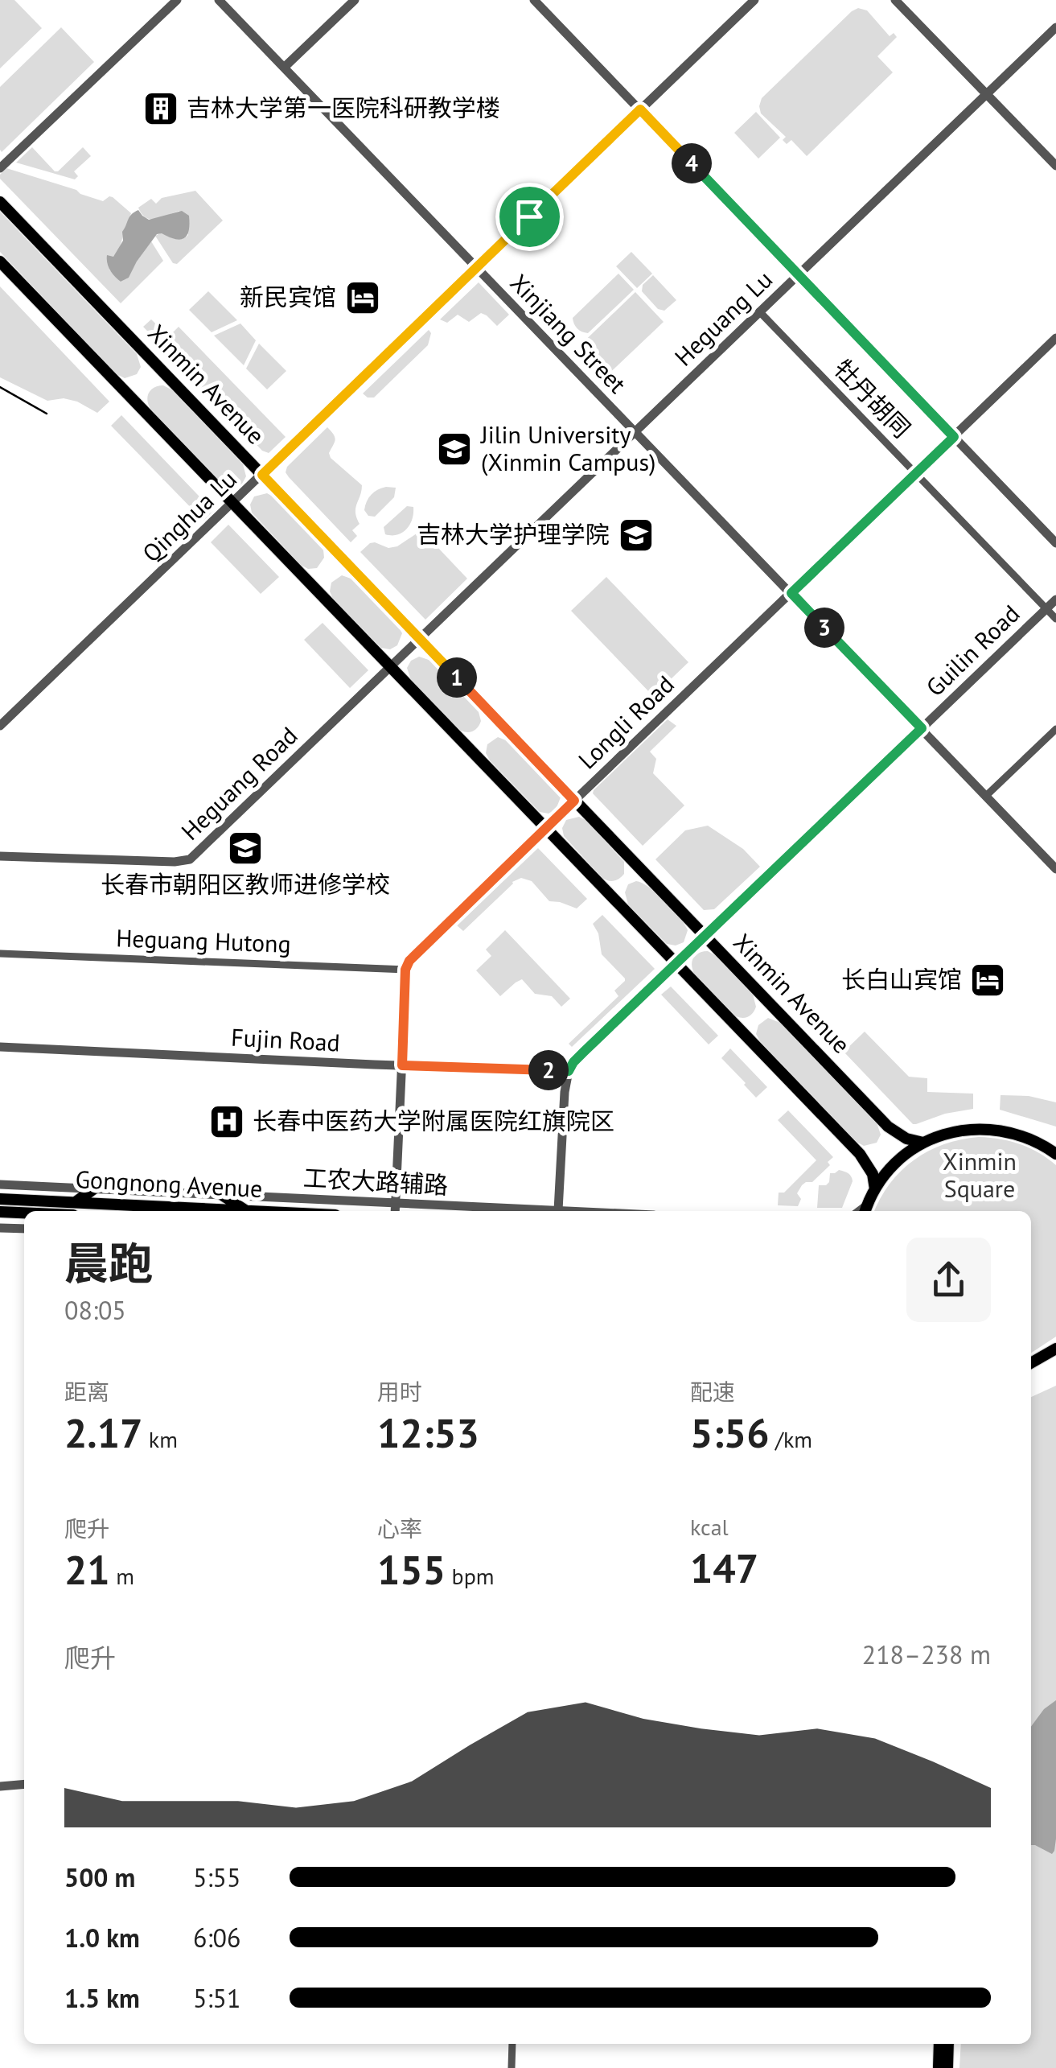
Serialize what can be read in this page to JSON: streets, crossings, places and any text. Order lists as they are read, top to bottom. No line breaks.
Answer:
{"streets":{"main road":["Xinmin Avenue","Gongnong Avenue"],"street":["Heguang Lu","Xinjiang Street","牡丹胡同","Qinghua Lu","Guilin Road","Longli Road","Heguang Road","Heguang Hutong","Fujin Road","工农大路辅路"]},"crossings":[["Heguang Lu","Xinjiang Street"],["Heguang Lu","Xinmin Avenue"],["Heguang Lu","牡丹胡同"],["Heguang Lu","Heguang Road"],["Xinjiang Street","Qinghua Lu"],["Xinjiang Street","Guilin Road"],["Xinjiang Street","Longli Road"],["Xinmin Avenue","Qinghua Lu"],["Xinmin Avenue","Guilin Road"],["Xinmin Avenue","Longli Road"],["Xinmin Avenue","Heguang Road"],["牡丹胡同","Guilin Road"],["牡丹胡同","Longli Road"],["Guilin Road","Fujin Road"],["Longli Road","Heguang Hutong"]],"parks":["Xinmin Square"],"places":{"building":["吉林大学第一医院科研教学楼"],"hotel":["新民宾馆","长白山宾馆"],"school or university":["Jilin University (Xinmin Campus)","吉林大学护理学院","长春市朝阳区教师进修学校"],"hospital":["长春中医药大学附属医院红旗院区"]},"page":{"pins":["4","3","1","2"],"heading":["晨跑","08:05"],"stats":[["距离","2.17 km"],["用时","12:53"],["配速","5:56 /km"],["爬升","21 m"],["心率","155 bpm"],["kcal","147"]],"chart":["爬升","218–238 m"],"list":[{"name":"500 m","note":"5:55"},{"name":"1.0 km","note":"6:06"},{"name":"1.5 km","note":"5:51"}]}}
